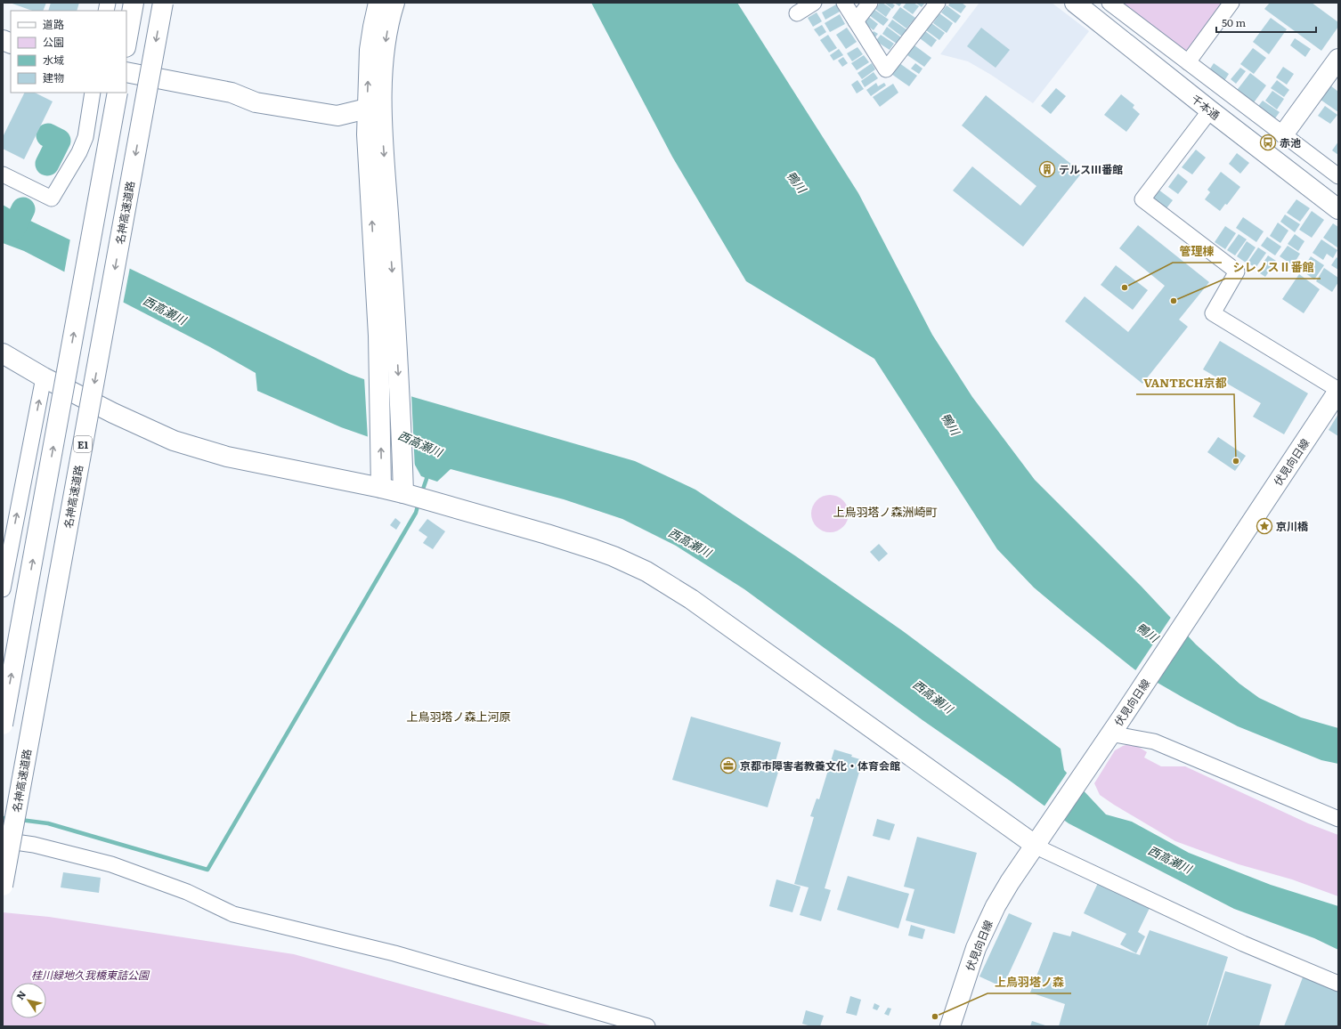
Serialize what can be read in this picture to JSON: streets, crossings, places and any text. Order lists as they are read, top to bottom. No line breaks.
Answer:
{"streets":{"main road":["千本通","名神高速道路","E1","伏見向日線"]},"districts":["上鳥羽塔ノ森洲崎町","上鳥羽塔ノ森上河原"],"water":["鴨川","西高瀬川"],"parks":["桂川緑地久我橋東詰公園"],"places":{"bus stop":["赤池"],"building":["テルスⅢ番館"],"other":["管理棟","シレノスⅡ番館","VANTECH京都","上鳥羽塔ノ森"],"place":["京川橋"],"office":["京都市障害者教養文化・体育会館"]},"legend":["道路","公園","水域","建物"],"scale_bar":"50 m","north":"top left"}
